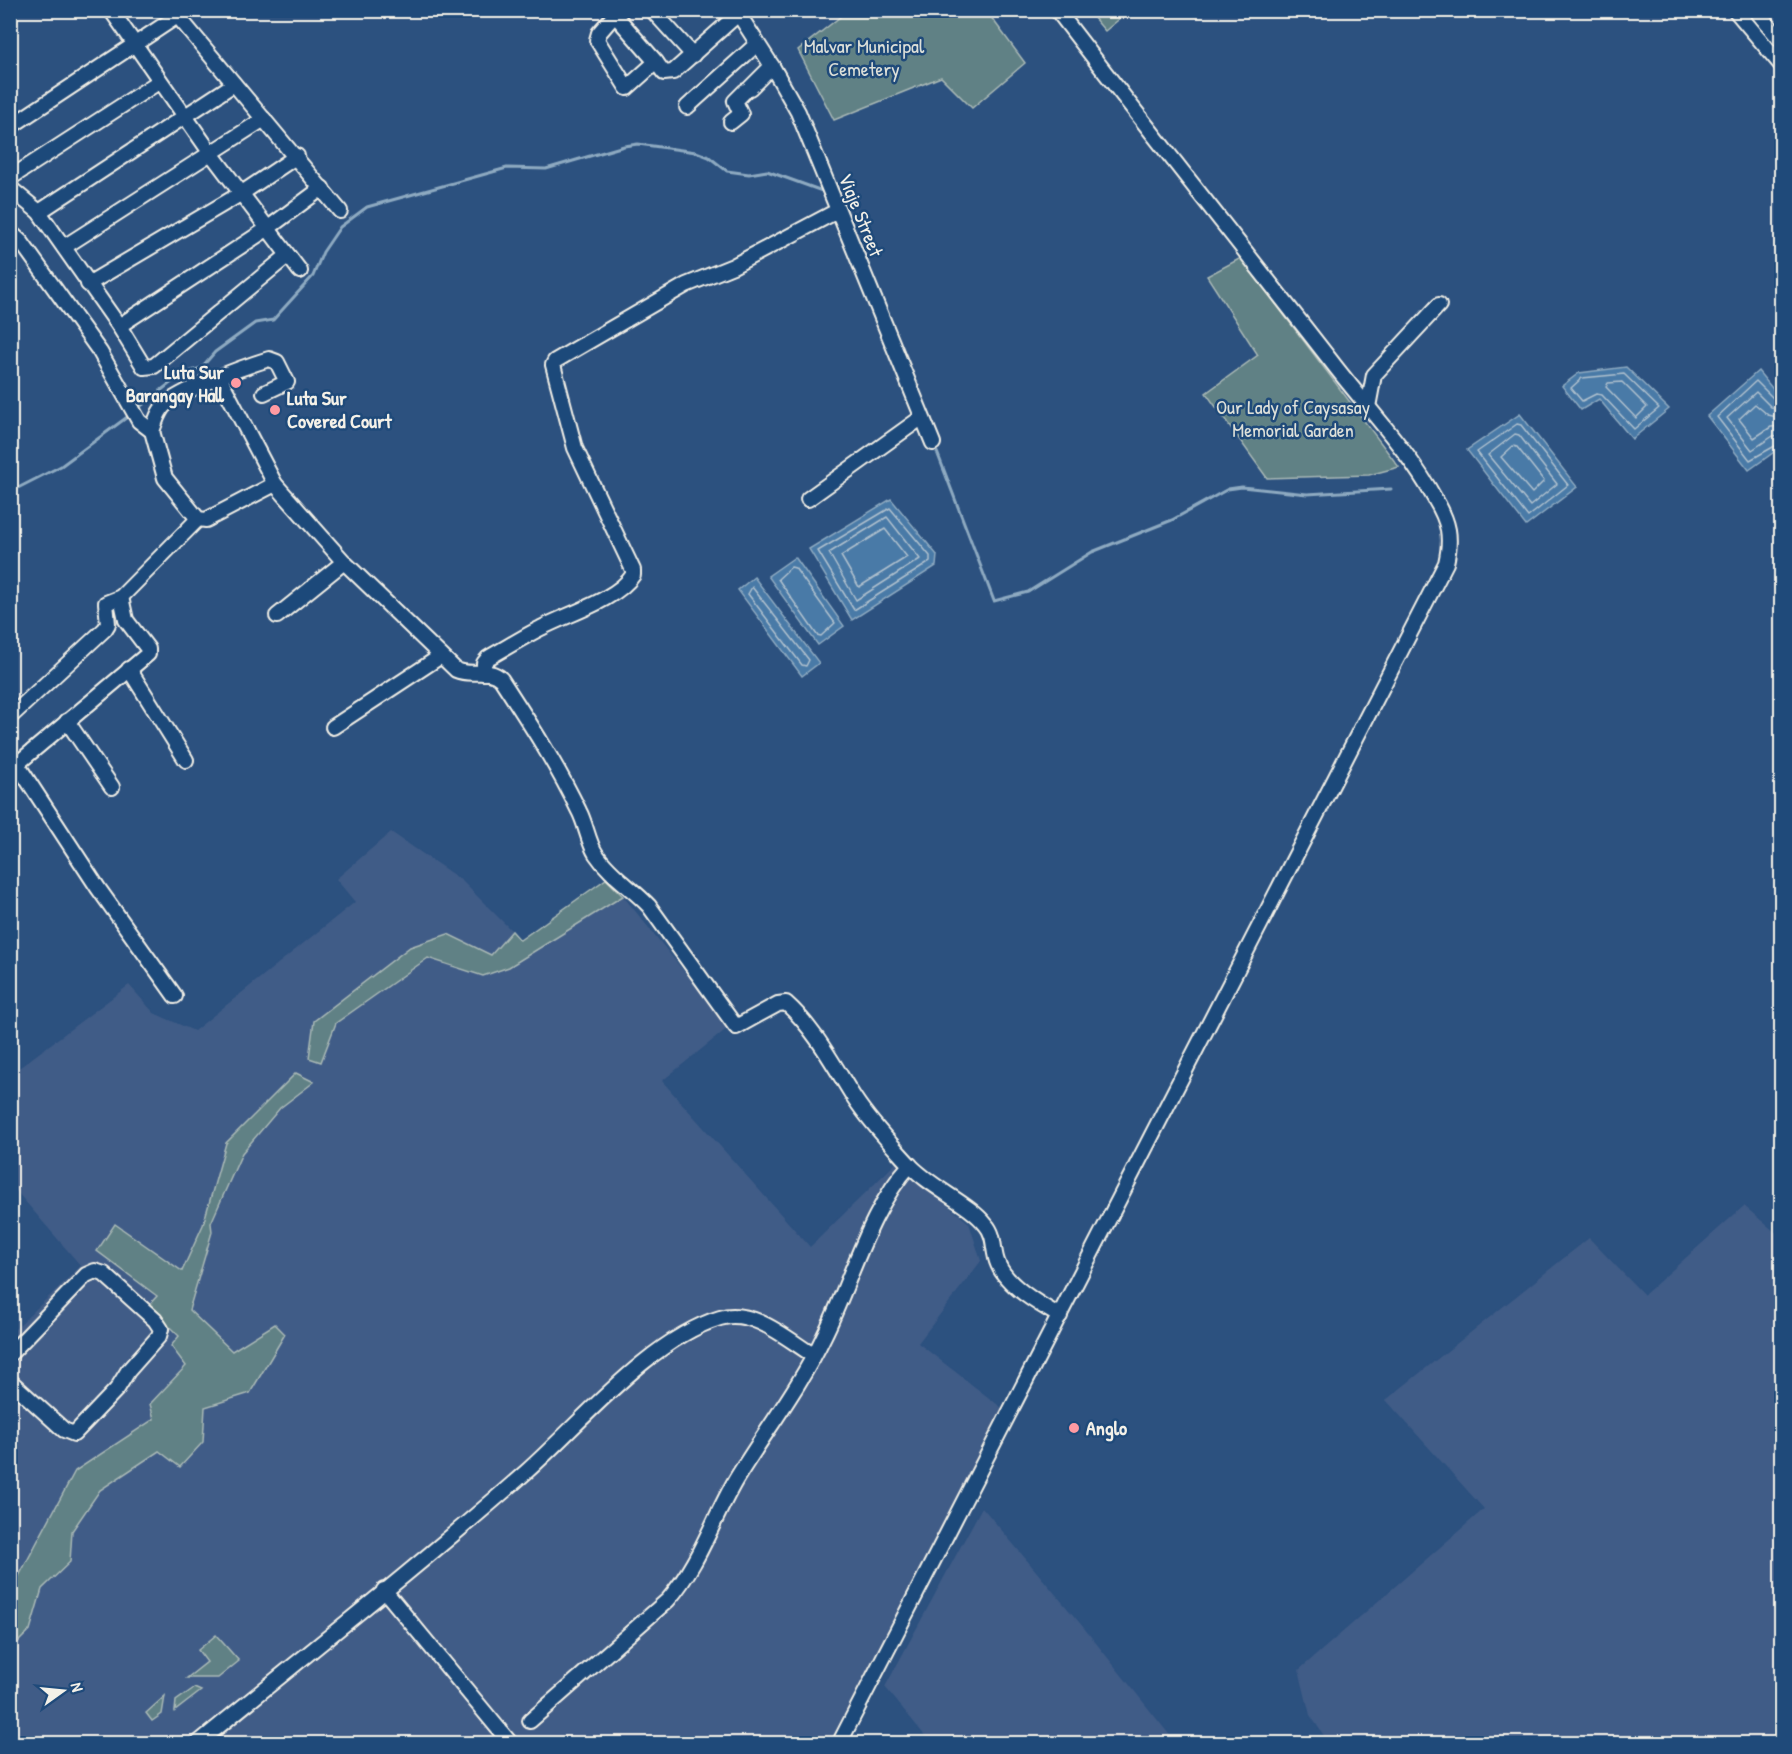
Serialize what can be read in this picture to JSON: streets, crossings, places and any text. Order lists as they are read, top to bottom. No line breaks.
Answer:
{"streets":{"street":["Viaje Street"]},"parks":["Malvar Municipal Cemetery","Our Lady of Caysasay Memorial Garden"],"places":["Luta Sur Barangay Hall","Luta Sur Covered Court","Anglo"],"north":"right"}
